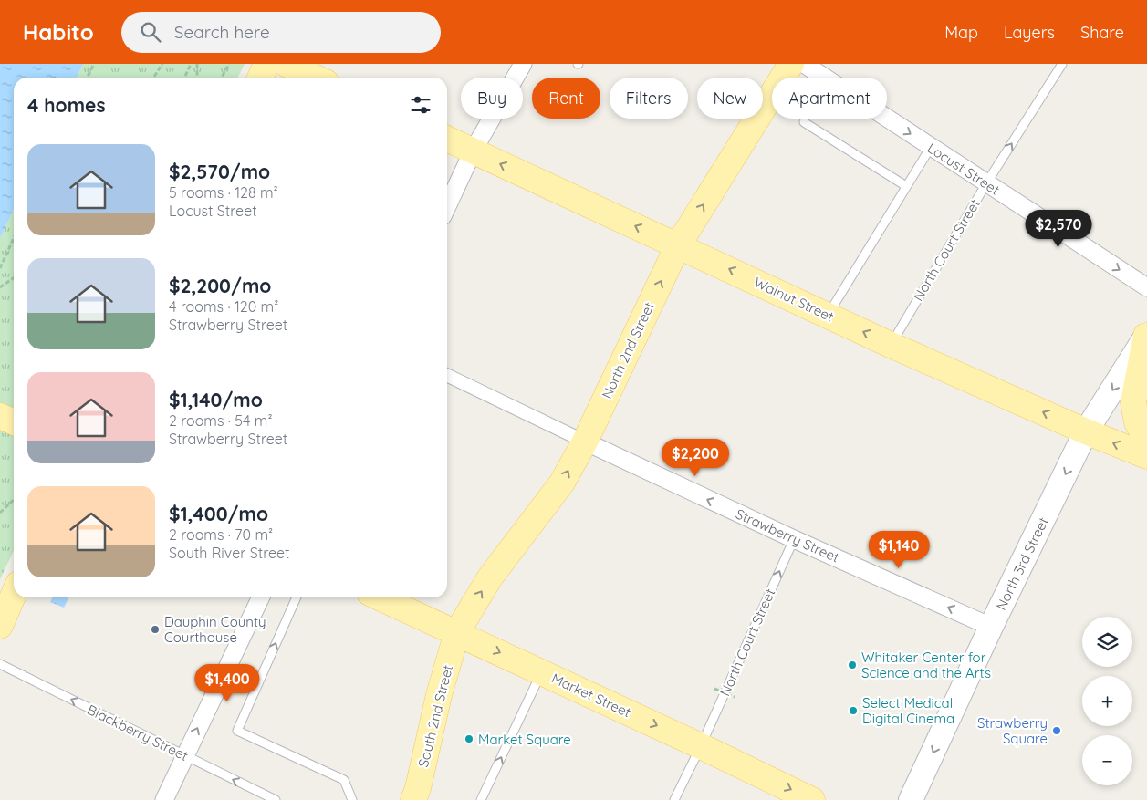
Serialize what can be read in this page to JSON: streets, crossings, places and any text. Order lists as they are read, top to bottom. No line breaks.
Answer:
{"streets":{"main road":["Walnut Street","North 2nd Street","North 3rd Street","Market Street","South 2nd Street"],"street":["Locust Street","Strawberry Street"],"lane":["North Court Street","Blackberry Street"]},"crossings":[["Locust Street","North Court Street"],["North Court Street","Walnut Street"],["North Court Street","Strawberry Street"],["North Court Street","Market Street"],["Walnut Street","North 2nd Street"],["Walnut Street","North 3rd Street"],["North 2nd Street","Strawberry Street"],["North 2nd Street","Market Street"],["North 2nd Street","South 2nd Street"],["Strawberry Street","North 3rd Street"],["Market Street","South 2nd Street"]],"one_way":["Locust Street","North Court Street","Walnut Street","North 2nd Street","Strawberry Street","North 3rd Street","Market Street","Blackberry Street"],"places":["Dauphin County Courthouse","Whitaker Center for Science and the Arts","Select Medical Digital Cinema","Strawberry Square","Market Square"],"page":{"header":"Habito","search":"Search here","nav":["Map","Layers","Share"],"chip":["Buy","Rent","Filters","New","Apartment"],"heading":"4 homes","list":[{"name":"$2,570/mo","note":"5 rooms · 128 m² · Locust Street"},{"name":"$2,200/mo","note":"4 rooms · 120 m² · Strawberry Street"},{"name":"$1,140/mo","note":"2 rooms · 54 m² · Strawberry Street"},{"name":"$1,400/mo","note":"2 rooms · 70 m² · South River Street"}],"price":["$2,570","$2,200","$1,140","$1,400"],"map_buttons":["+","−"]}}
